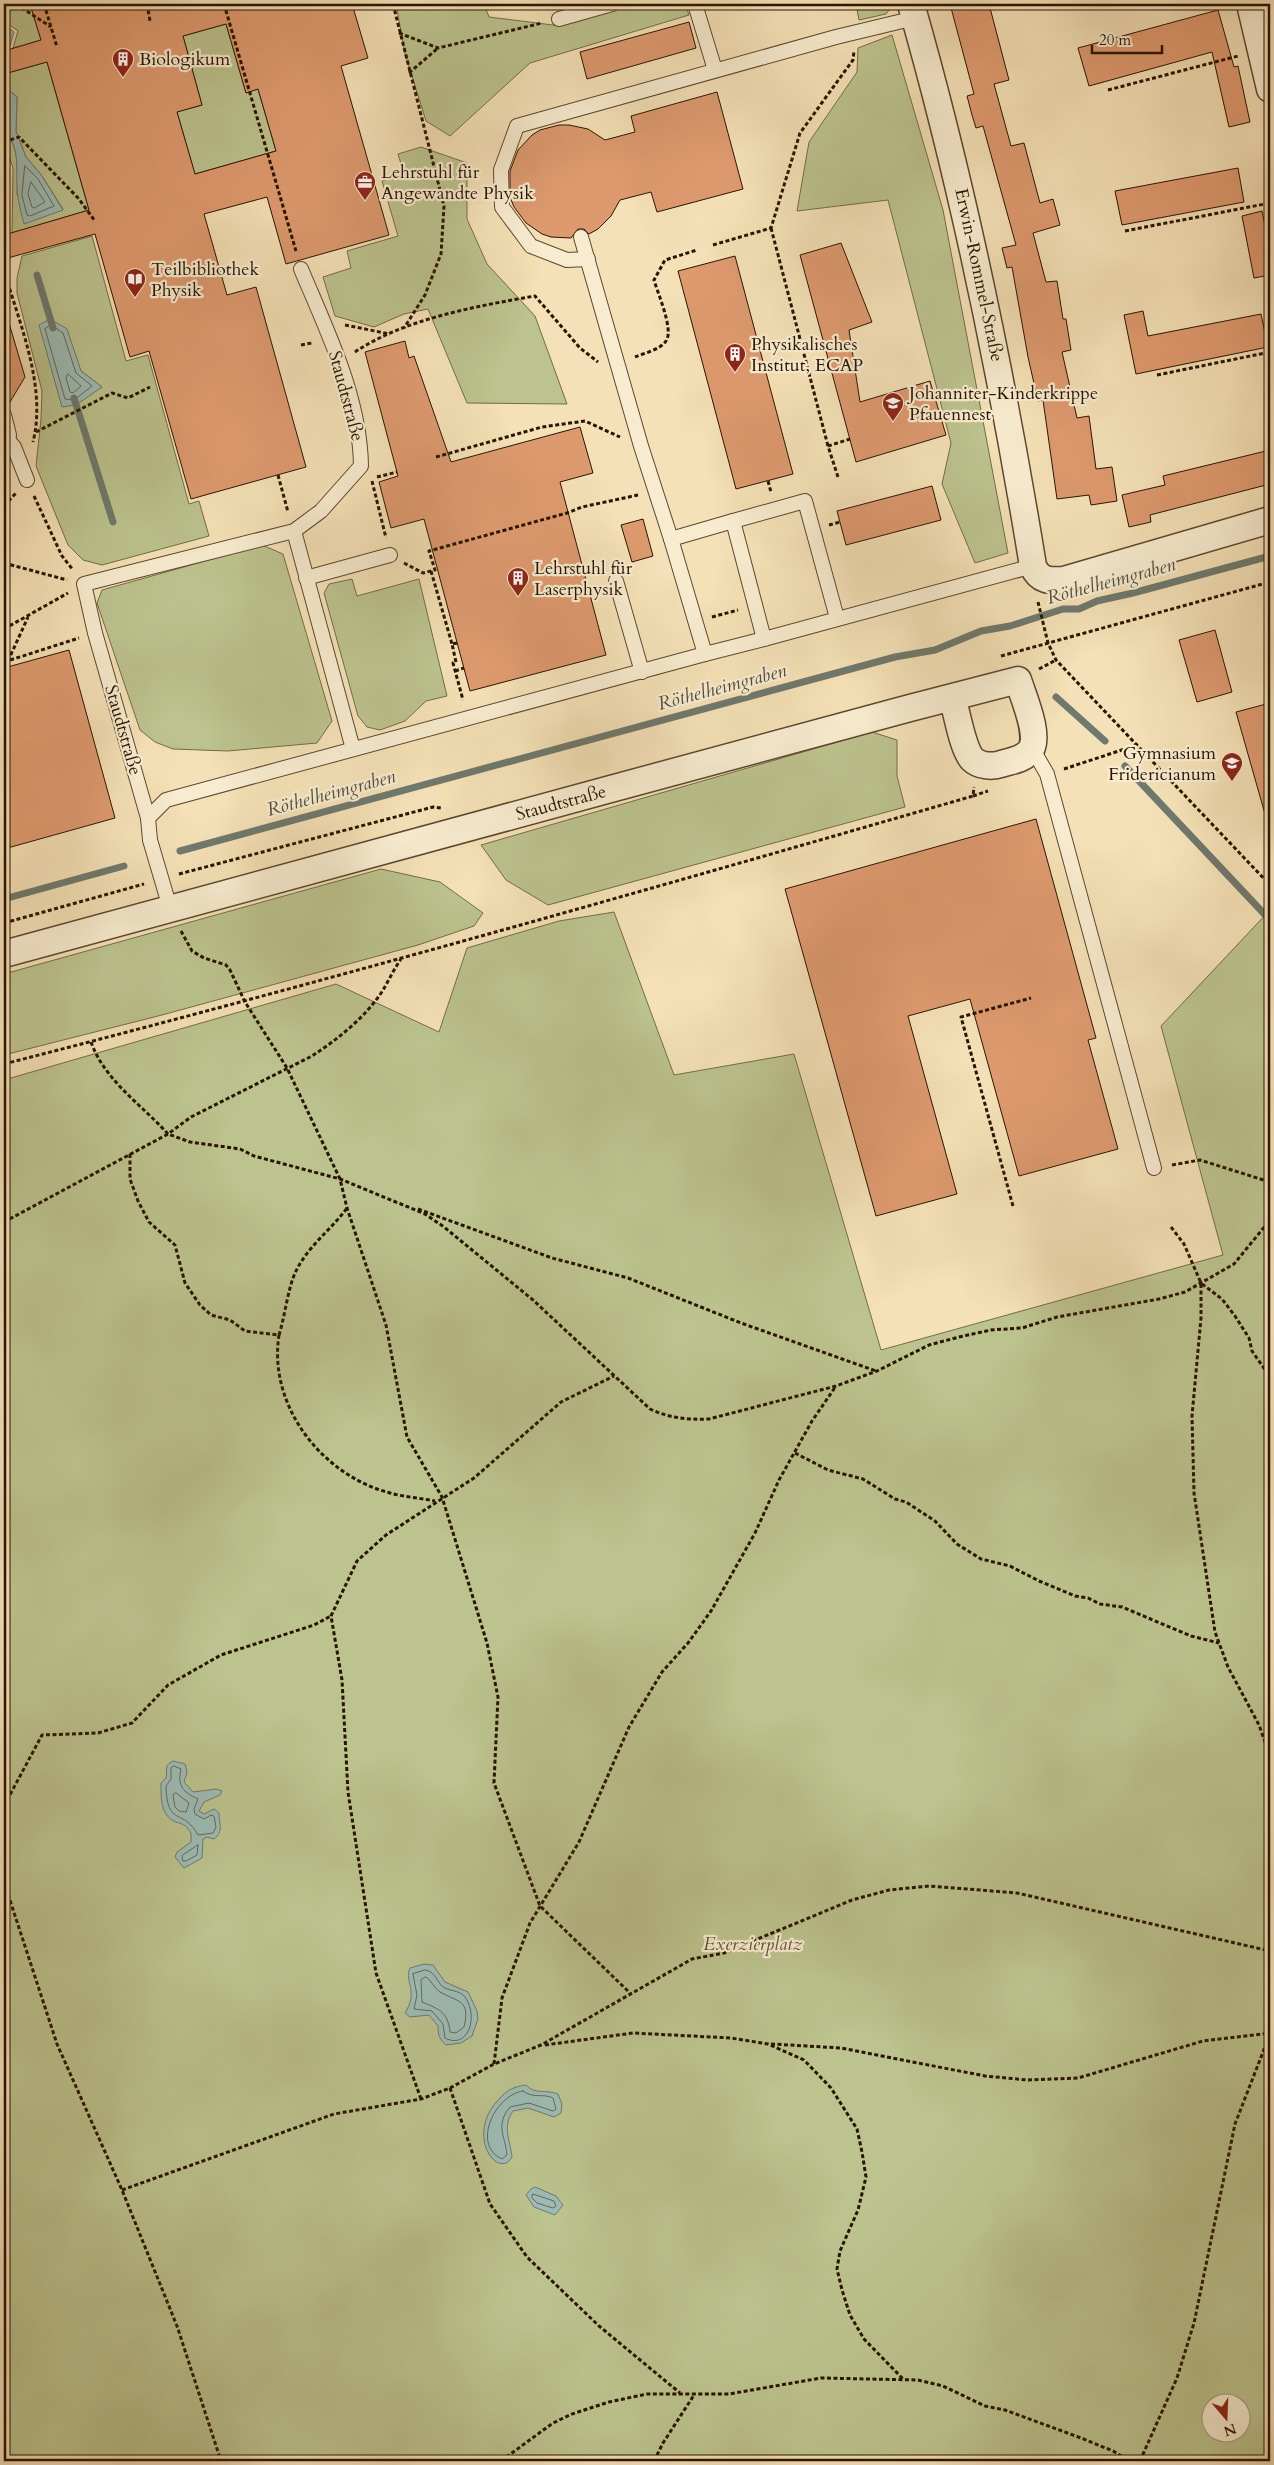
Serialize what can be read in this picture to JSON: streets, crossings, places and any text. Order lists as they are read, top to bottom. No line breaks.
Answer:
{"streets":{"street":["Erwin-Rommel-Straße","Staudtstraße"]},"water":["Röthelheimgraben"],"parks":["Exerzierplatz"],"places":{"building":["Biologikum","Physikalisches Institut, ECAP","Lehrstuhl für Laserphysik"],"office":["Lehrstuhl für Angewandte Physik"],"library":["Teilbibliothek Physik"],"school or university":["Johanniter-Kinderkrippe Pfauennest","Gymnasium Fridericianum"]},"scale_bar":"20 m","north":"bottom"}
